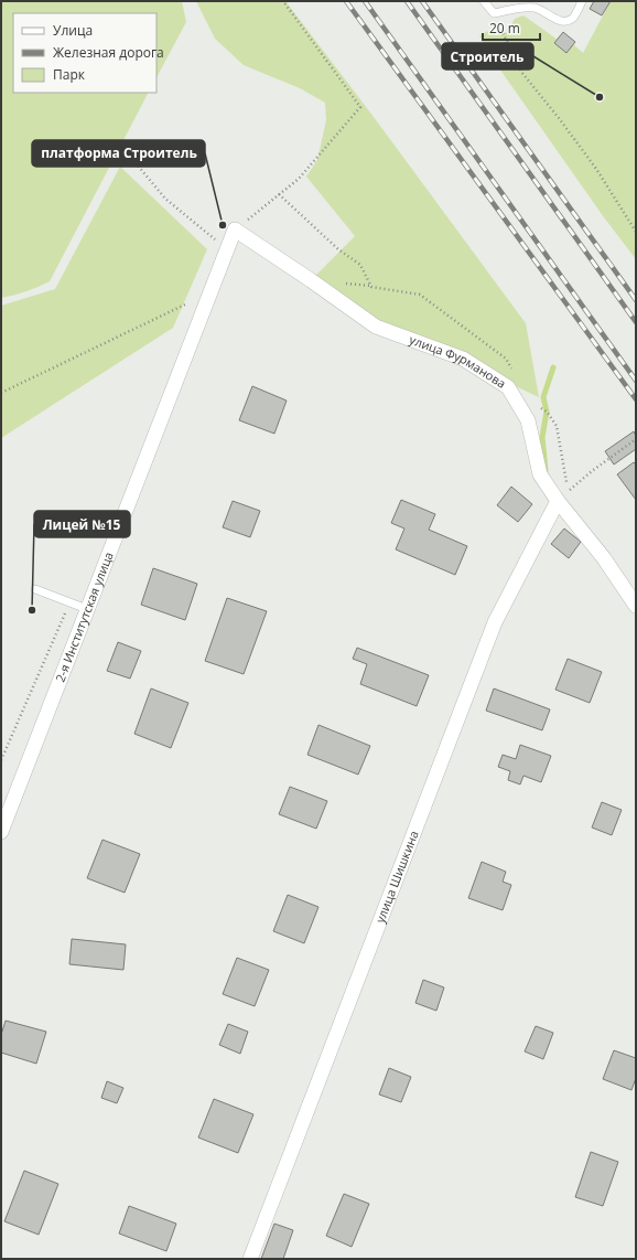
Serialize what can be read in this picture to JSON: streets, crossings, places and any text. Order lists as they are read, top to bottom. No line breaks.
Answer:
{"streets":{"street":["улица Фурманова","2-я Институтская улица","улица Шишкина"]},"crossings":[["улица Фурманова","2-я Институтская улица"],["улица Фурманова","улица Шишкина"]],"places":["Строитель","платформа Строитель","Лицей №15"],"legend":["Улица","Железная дорога","Парк"],"scale_bar":"20 m"}
